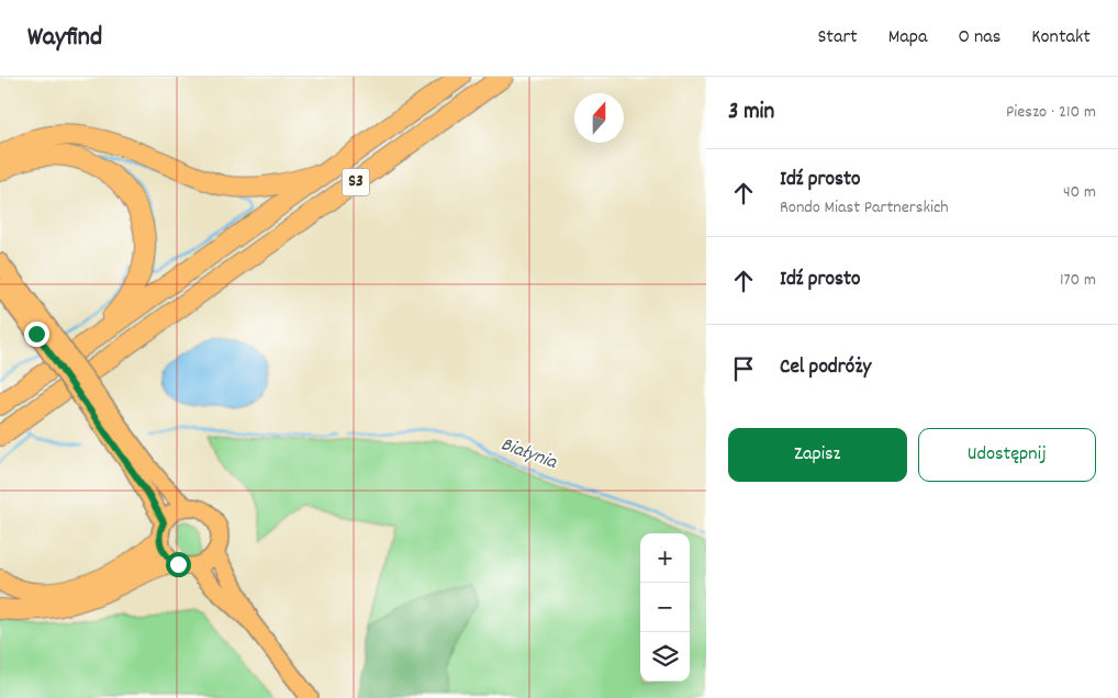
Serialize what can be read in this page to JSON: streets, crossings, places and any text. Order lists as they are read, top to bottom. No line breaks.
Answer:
{"streets":{"highway":["S3"]},"water":["Białynia"],"north":"top","page":{"header":"Wayfind","nav":["Start","Mapa","O nas","Kontakt"],"heading":["3 min","Pieszo · 210 m"],"list":[["Idź prosto","Rondo Miast Partnerskich","40 m"],["Idź prosto","170 m"],"Cel podróży"],"buttons":["Zapisz","Udostępnij"],"map_buttons":["+","−"]}}
